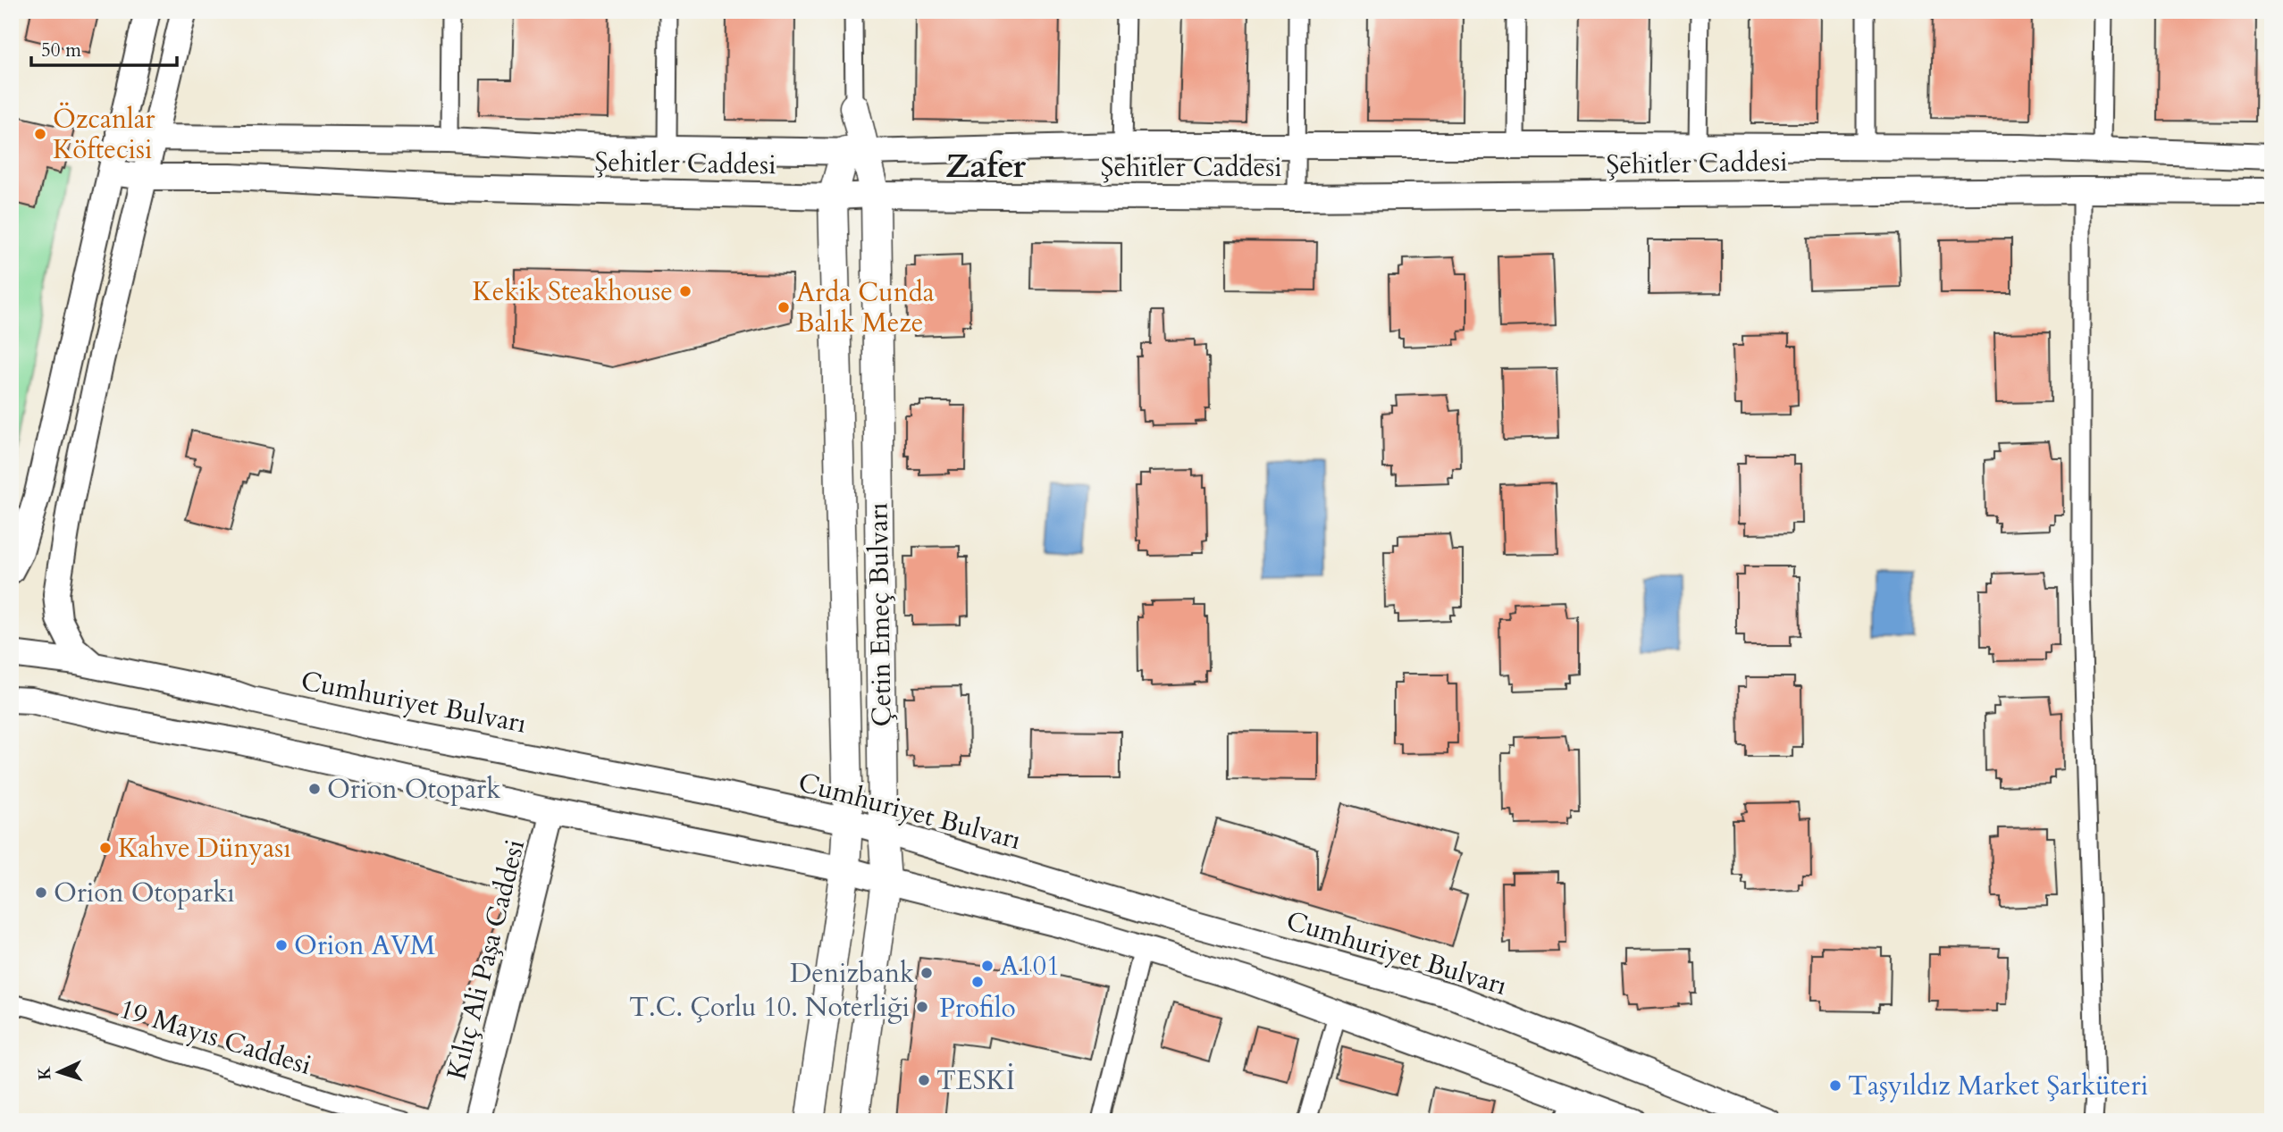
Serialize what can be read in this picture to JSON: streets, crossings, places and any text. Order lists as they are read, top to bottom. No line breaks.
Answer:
{"streets":{"main road":["Çetin Emeç Bulvarı"],"street":["Şehitler Caddesi","Cumhuriyet Bulvarı","Kılıç Ali Paşa Caddesi","19 Mayıs Caddesi"]},"crossings":[["Şehitler Caddesi","Çetin Emeç Bulvarı"],["Çetin Emeç Bulvarı","Cumhuriyet Bulvarı"]],"districts":["Zafer"],"places":["Özcanlar Köftecisi","Kekik Steakhouse","Arda Cunda Balık Meze","Orion Otopark","Kahve Dünyası","Orion Otoparkı","Orion AVM","A101","Denizbank","Profilo","T.C. Çorlu 10. Noterliği","TESKİ","Taşyıldız Market Şarküteri"],"scale_bar":"50 m","north":"left"}
